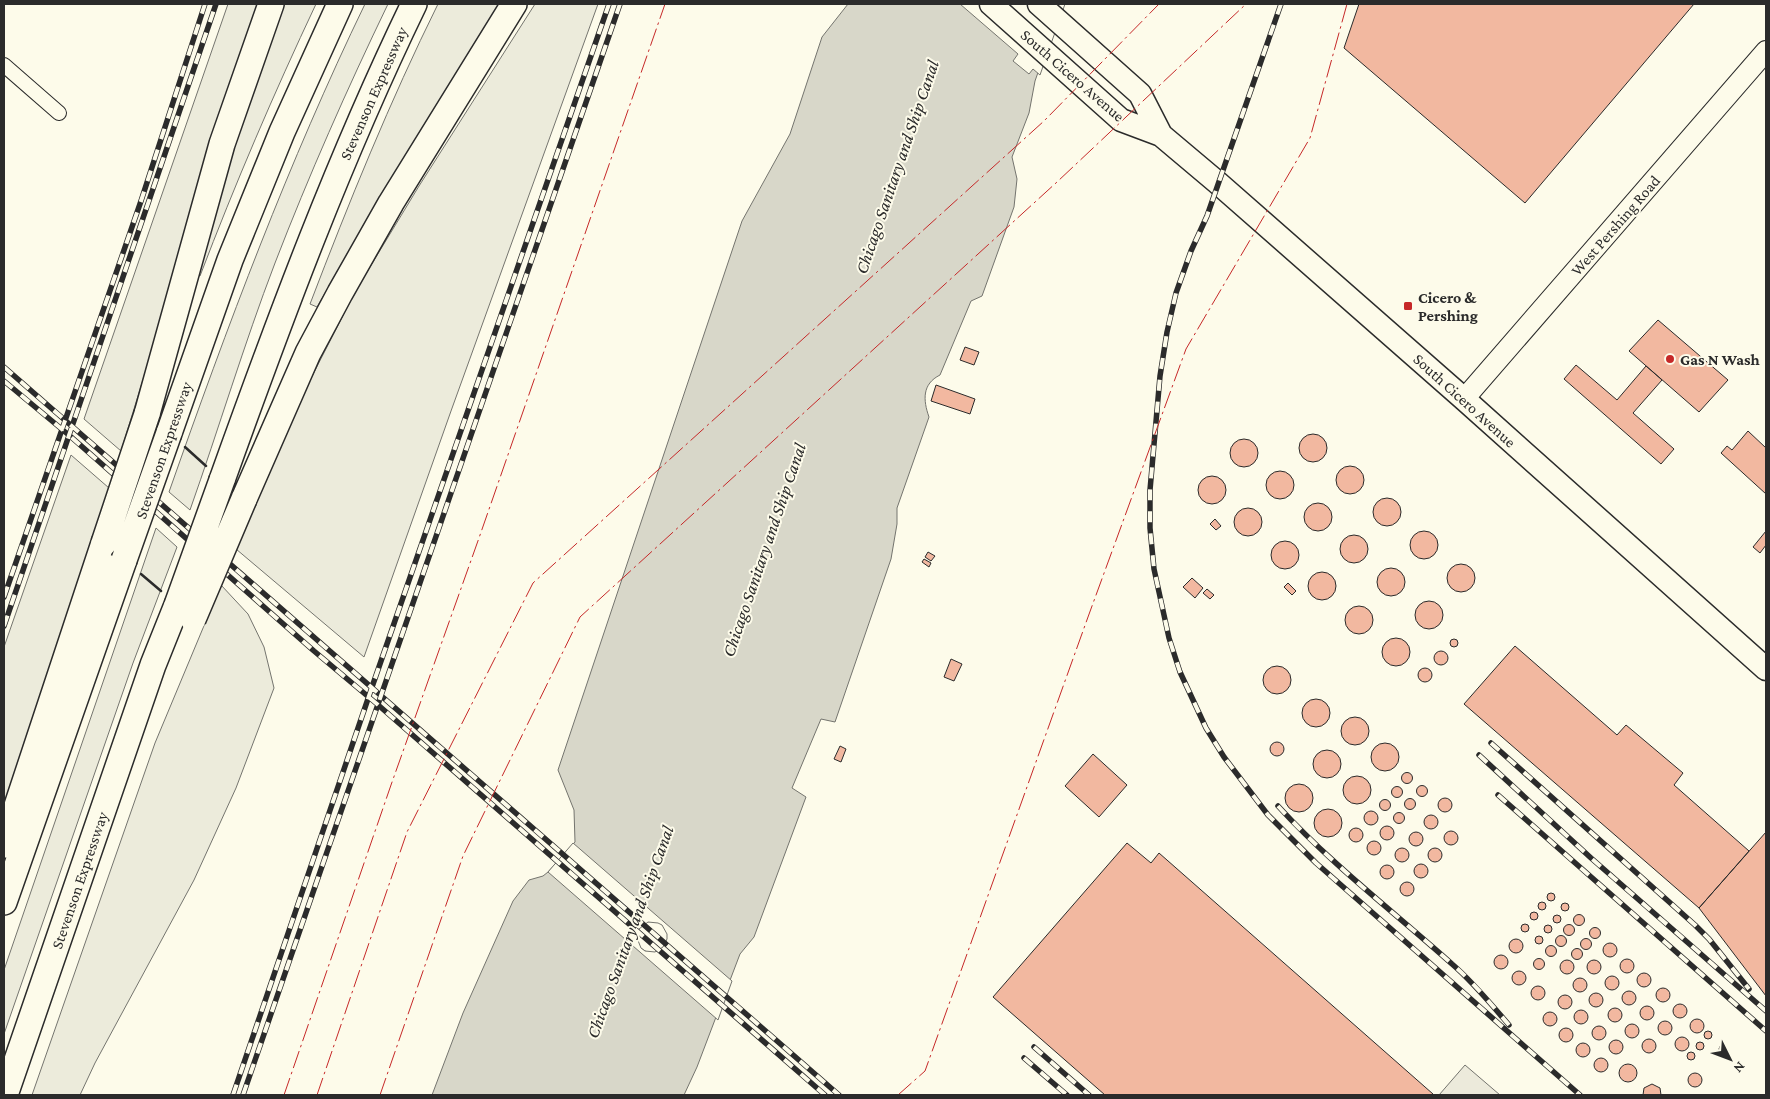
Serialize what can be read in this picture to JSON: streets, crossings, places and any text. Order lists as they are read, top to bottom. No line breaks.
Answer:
{"streets":{"highway":["Stevenson Expressway"],"main road":["South Cicero Avenue","West Pershing Road"]},"crossings":[["South Cicero Avenue","West Pershing Road"]],"water":["Chicago Sanitary and Ship Canal"],"places":{"transit":["Cicero & Pershing"],"other":["Gas N Wash"]},"north":"bottom right"}
